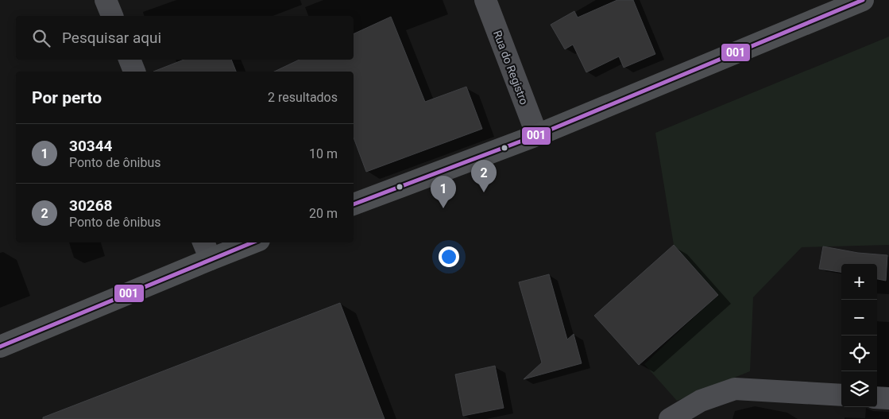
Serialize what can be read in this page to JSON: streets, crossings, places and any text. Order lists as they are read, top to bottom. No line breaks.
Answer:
{"streets":{"street":["Rua do Registro"]},"lines":["transit line 001"],"page":{"search":"Pesquisar aqui","heading":["Por perto","2 resultados"],"list":[{"mark":"1","name":"30344","note":"Ponto de ônibus","value":"10 m"},{"mark":"2","name":"30268","note":"Ponto de ônibus","value":"20 m"}],"pins":["2","1"],"map_buttons":["+","−"]}}
